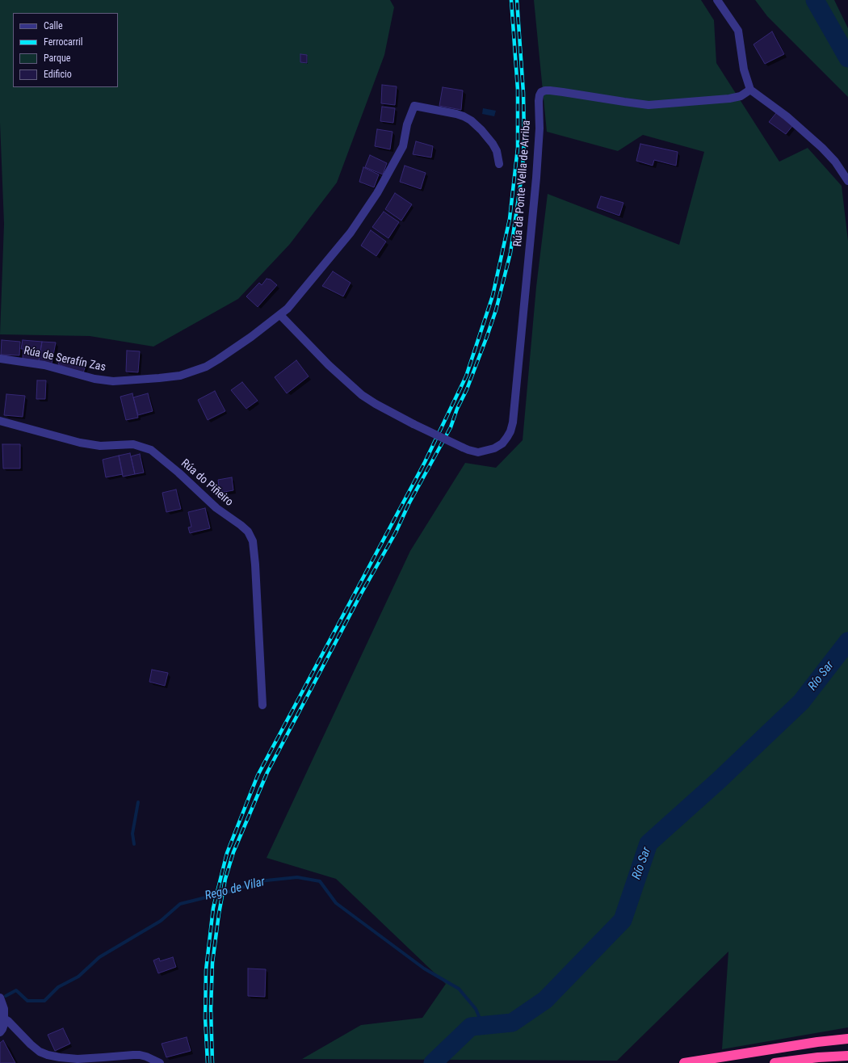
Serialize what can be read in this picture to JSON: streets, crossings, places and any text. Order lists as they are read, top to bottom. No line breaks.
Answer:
{"streets":{"street":["Rúa da Ponte Vella de Arriba","Rúa de Serafín Zas","Rúa do Piñeiro"]},"crossings":[["Rúa da Ponte Vella de Arriba","Rúa de Serafín Zas"]],"water":["Río Sar","Rego de Vilar"],"legend":["Calle","Ferrocarril","Parque","Edificio"]}
